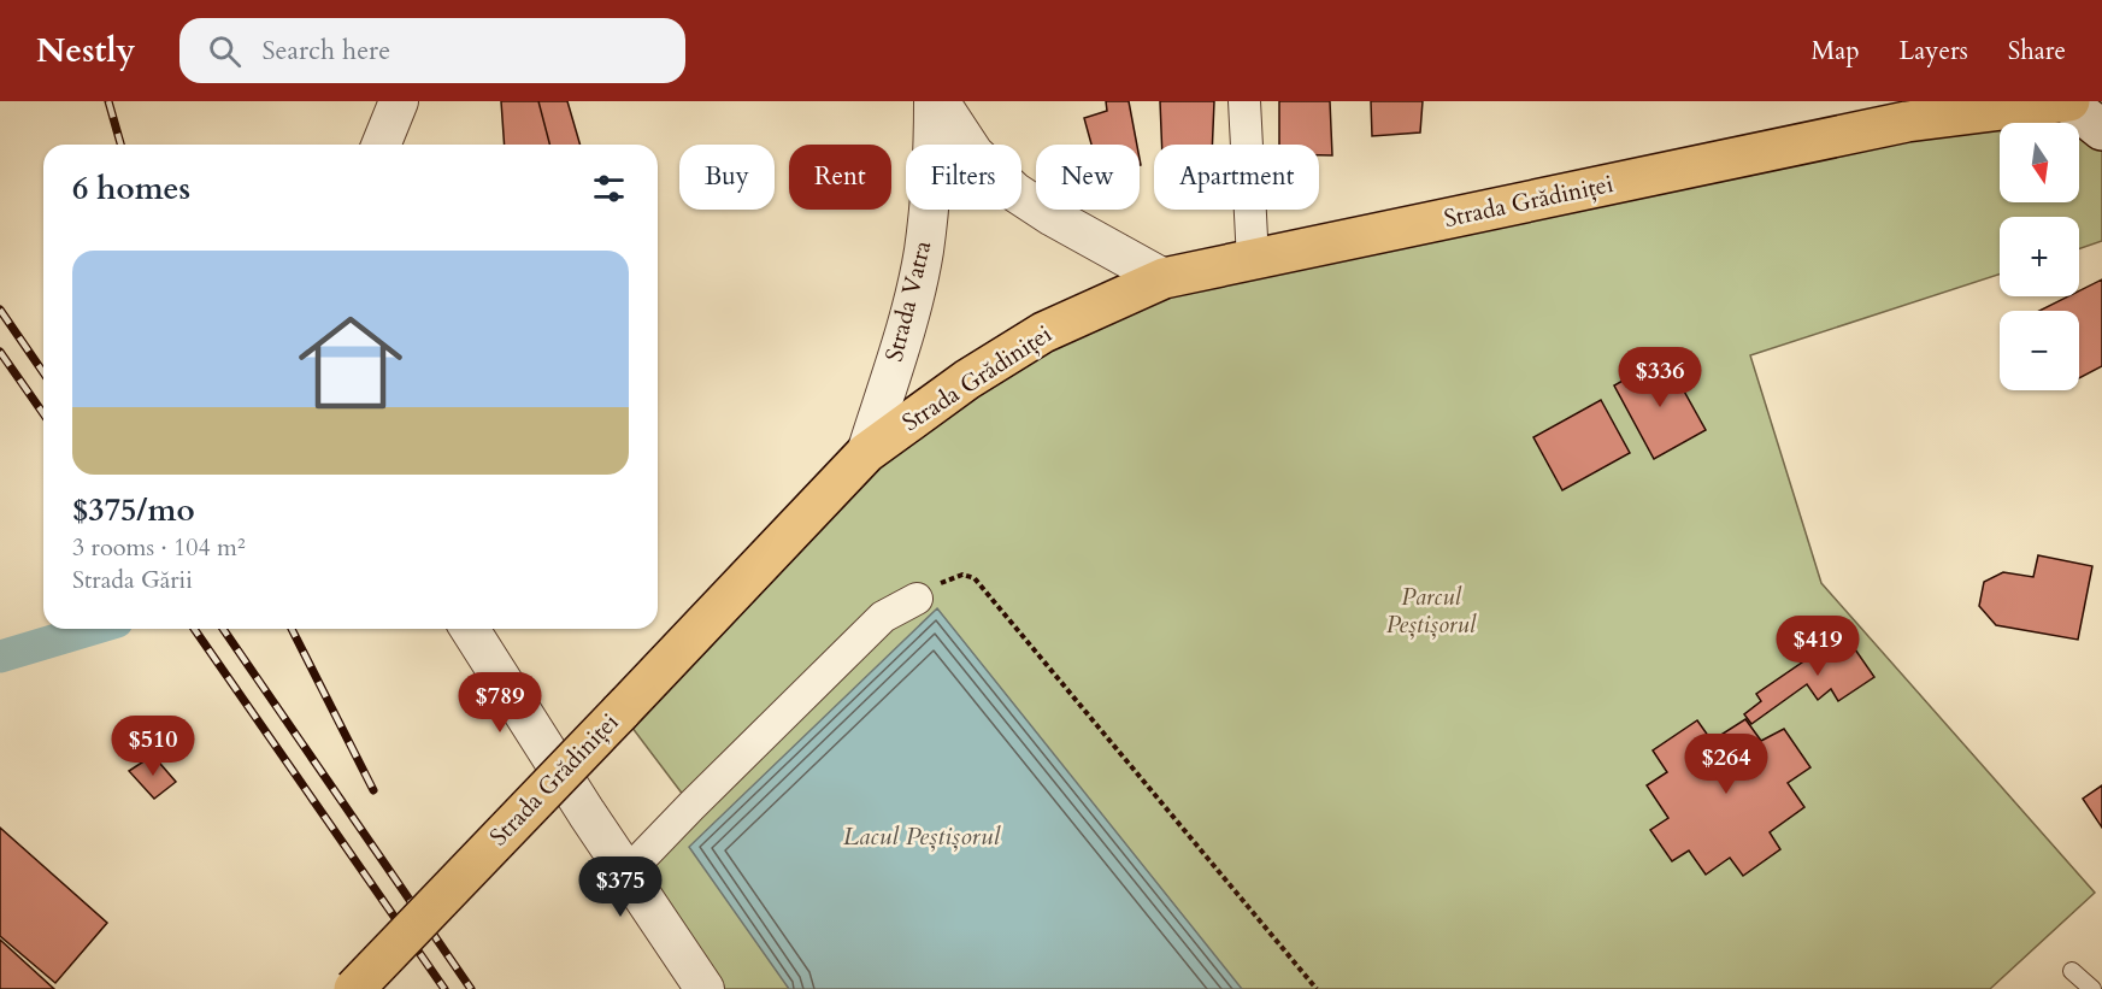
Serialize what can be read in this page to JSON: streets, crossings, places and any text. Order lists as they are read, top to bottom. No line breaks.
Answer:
{"streets":{"main road":["Strada Grădiniței"],"street":["Strada Vatra"]},"crossings":[["Strada Grădiniței","Strada Vatra"]],"water":["Lacul Peștișorul"],"parks":["Parcul Peștișorul"],"north":"bottom","page":{"header":"Nestly","search":"Search here","nav":["Map","Layers","Share"],"map_buttons":["+","−"],"chip":["Buy","Rent","Filters","New","Apartment"],"heading":"6 homes","list":[{"name":"$375/mo","note":"3 rooms · 104 m² · Strada Gării"}],"price":["$336","$419","$789","$510","$264","$375"]}}
